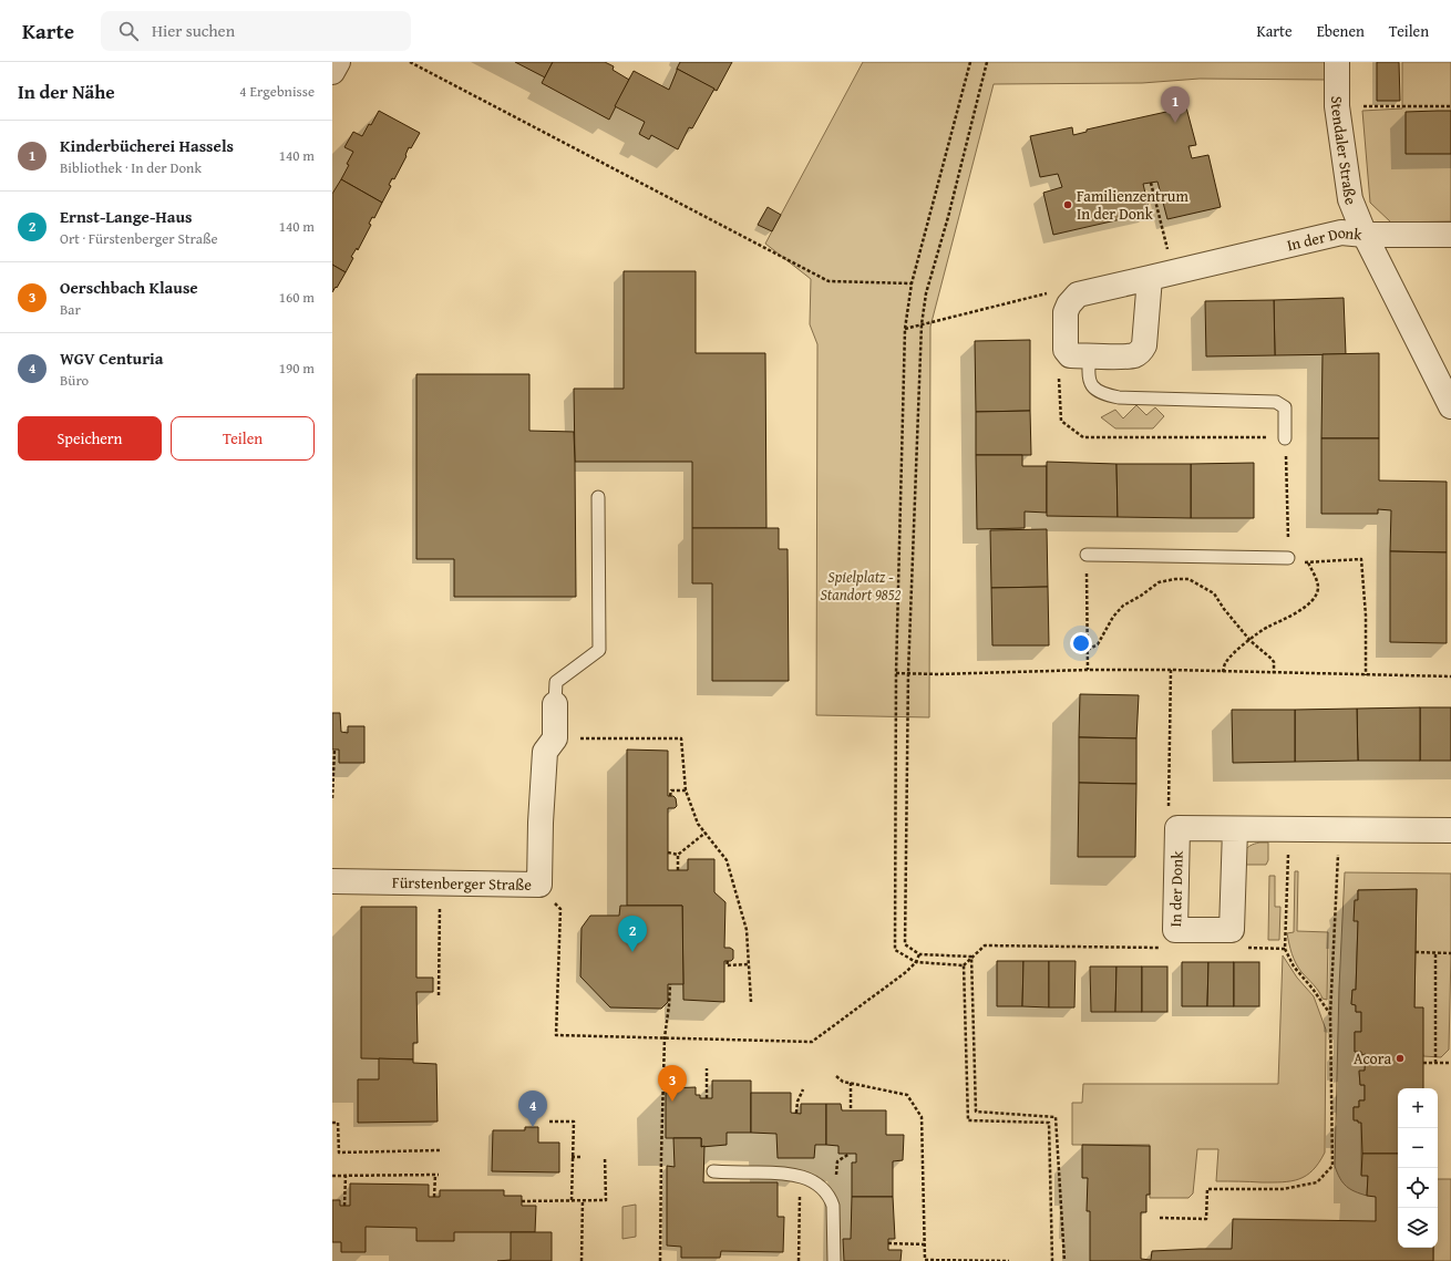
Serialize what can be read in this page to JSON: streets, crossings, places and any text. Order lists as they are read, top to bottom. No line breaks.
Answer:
{"streets":{"street":["Stendaler Straße","In der Donk","Fürstenberger Straße"]},"crossings":[["Stendaler Straße","In der Donk"]],"parks":["Spielplatz - Standort 9852"],"places":["Familienzentrum In der Donk","Acora"],"page":{"header":"Karte","search":"Hier suchen","nav":["Karte","Ebenen","Teilen"],"heading":["In der Nähe","4 Ergebnisse"],"pins":["1","2","3","4"],"list":[{"mark":"1","name":"Kinderbücherei Hassels","note":"Bibliothek · In der Donk","value":"140 m"},{"mark":"2","name":"Ernst-Lange-Haus","note":"Ort · Fürstenberger Straße","value":"140 m"},{"mark":"3","name":"Oerschbach Klause","note":"Bar","value":"160 m"},{"mark":"4","name":"WGV Centuria","note":"Büro","value":"190 m"}],"buttons":["Speichern","Teilen"],"map_buttons":["+","−"]}}
